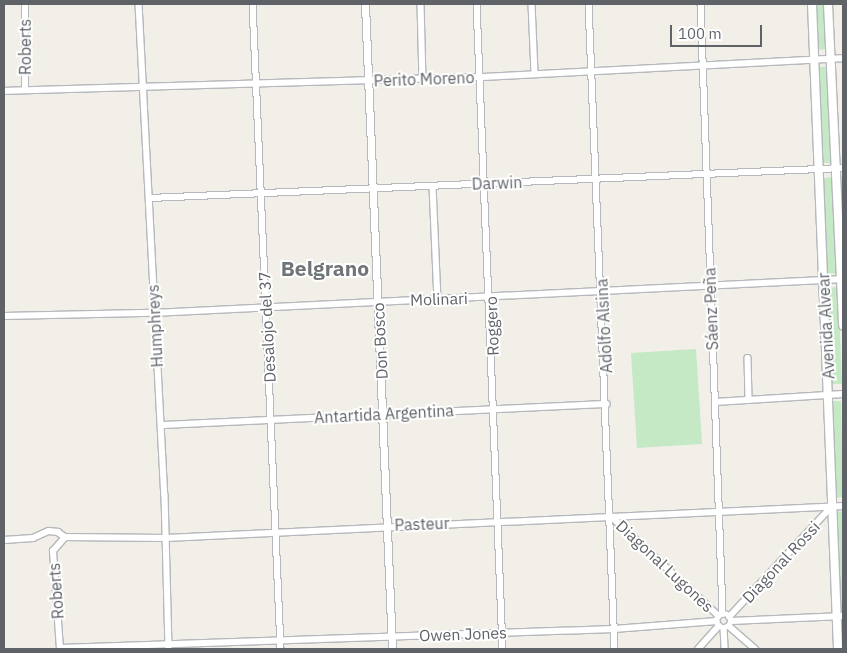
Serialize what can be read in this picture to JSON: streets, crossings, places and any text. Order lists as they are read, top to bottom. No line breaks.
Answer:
{"streets":{"main road":["Avenida Alvear"],"street":["Roberts","Perito Moreno","Darwin","Molinari","Sáenz Peña","Humphreys","Roggero","Adolfo Alsina","Desalojo del 37","Don Bosco","Antartida Argentina","Pasteur","Diagonal Rossi","Diagonal Lugones","Owen Jones"]},"crossings":[["Roberts","Perito Moreno"],["Roberts","Pasteur"],["Roberts","Owen Jones"],["Perito Moreno","Sáenz Peña"],["Perito Moreno","Humphreys"],["Perito Moreno","Roggero"],["Perito Moreno","Adolfo Alsina"],["Perito Moreno","Avenida Alvear"],["Perito Moreno","Desalojo del 37"],["Perito Moreno","Don Bosco"],["Darwin","Sáenz Peña"],["Darwin","Humphreys"],["Darwin","Roggero"],["Darwin","Adolfo Alsina"],["Darwin","Avenida Alvear"],["Darwin","Desalojo del 37"],["Darwin","Don Bosco"],["Molinari","Sáenz Peña"],["Molinari","Humphreys"],["Molinari","Roggero"],["Molinari","Adolfo Alsina"],["Molinari","Avenida Alvear"],["Molinari","Desalojo del 37"],["Molinari","Don Bosco"],["Sáenz Peña","Pasteur"],["Sáenz Peña","Diagonal Rossi"],["Sáenz Peña","Diagonal Lugones"],["Sáenz Peña","Owen Jones"],["Humphreys","Antartida Argentina"],["Humphreys","Pasteur"],["Humphreys","Owen Jones"],["Roggero","Antartida Argentina"],["Roggero","Pasteur"],["Roggero","Owen Jones"],["Adolfo Alsina","Antartida Argentina"],["Adolfo Alsina","Pasteur"],["Adolfo Alsina","Diagonal Lugones"],["Adolfo Alsina","Owen Jones"],["Avenida Alvear","Pasteur"],["Avenida Alvear","Diagonal Rossi"],["Avenida Alvear","Owen Jones"],["Desalojo del 37","Antartida Argentina"],["Desalojo del 37","Pasteur"],["Desalojo del 37","Owen Jones"],["Don Bosco","Antartida Argentina"],["Don Bosco","Pasteur"],["Don Bosco","Owen Jones"],["Pasteur","Diagonal Rossi"],["Pasteur","Diagonal Lugones"],["Diagonal Rossi","Diagonal Lugones"],["Diagonal Rossi","Owen Jones"],["Diagonal Lugones","Owen Jones"]],"districts":["Belgrano"],"scale_bar":"100 m"}
